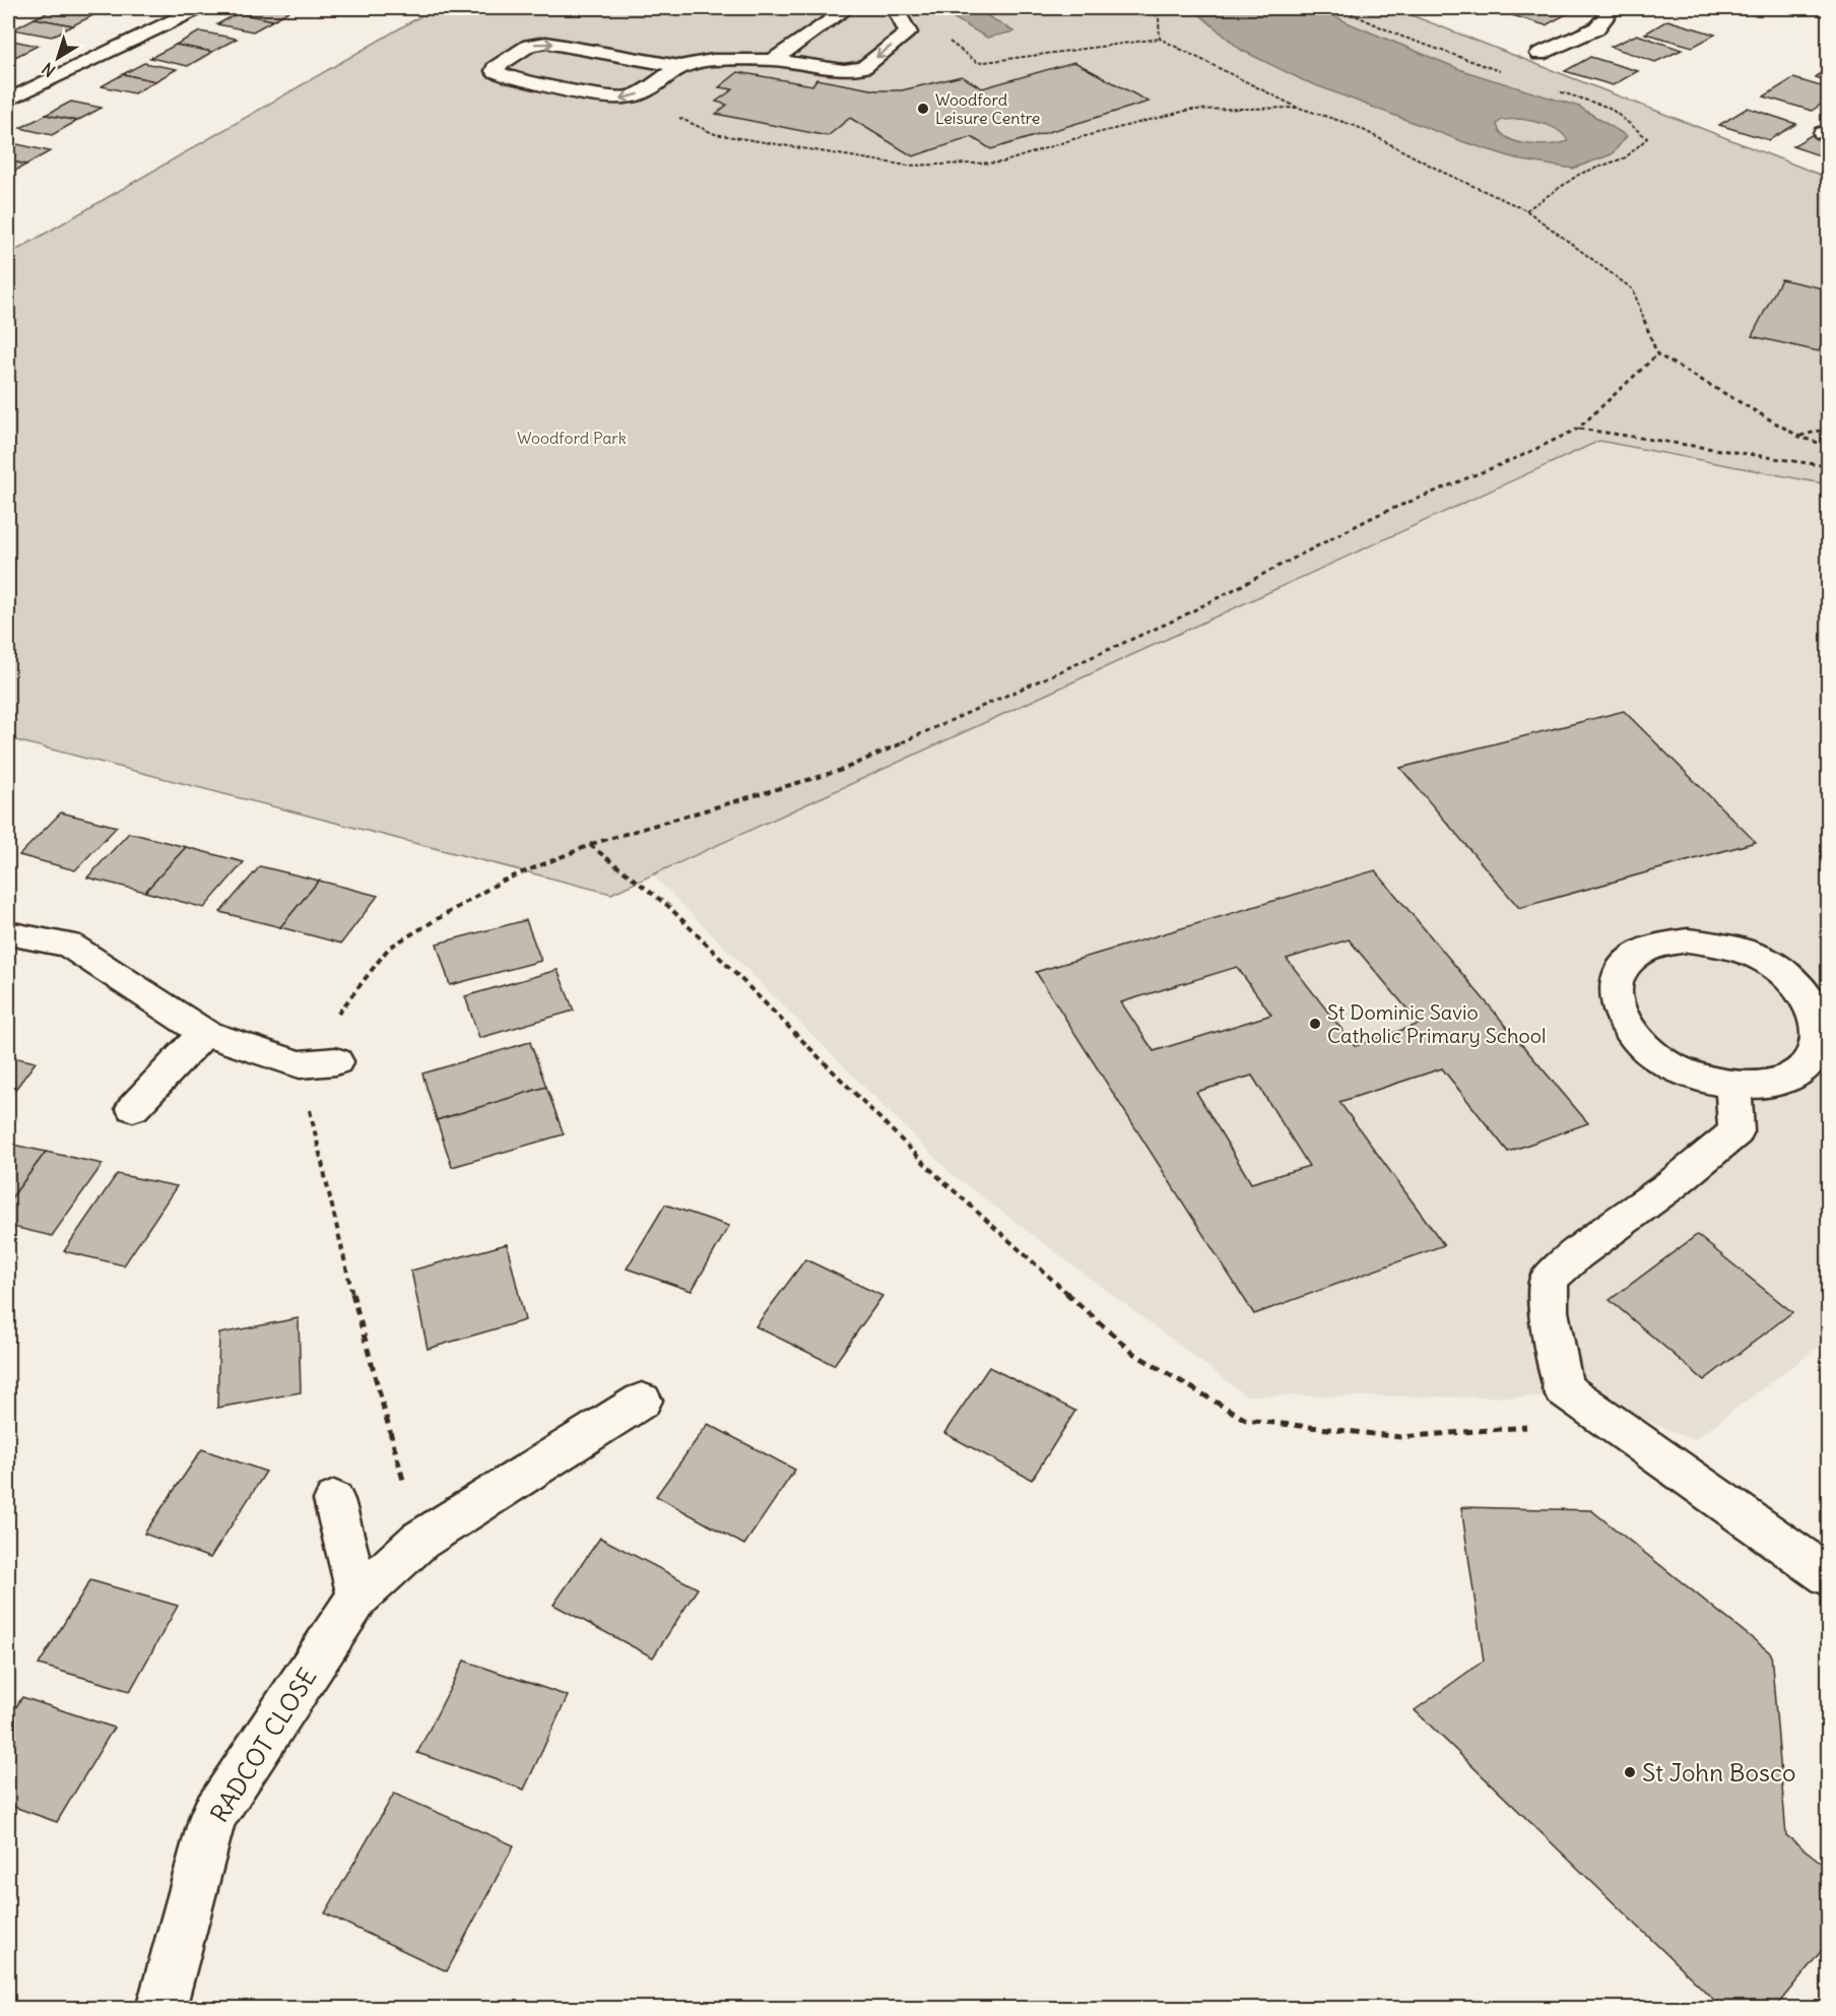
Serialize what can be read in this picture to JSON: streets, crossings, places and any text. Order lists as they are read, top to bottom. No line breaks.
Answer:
{"streets":{"street":["RADCOT CLOSE"]},"parks":["Woodford Park"],"places":["Woodford Leisure Centre","St Dominic Savio Catholic Primary School","St John Bosco"],"north":"bottom left"}
